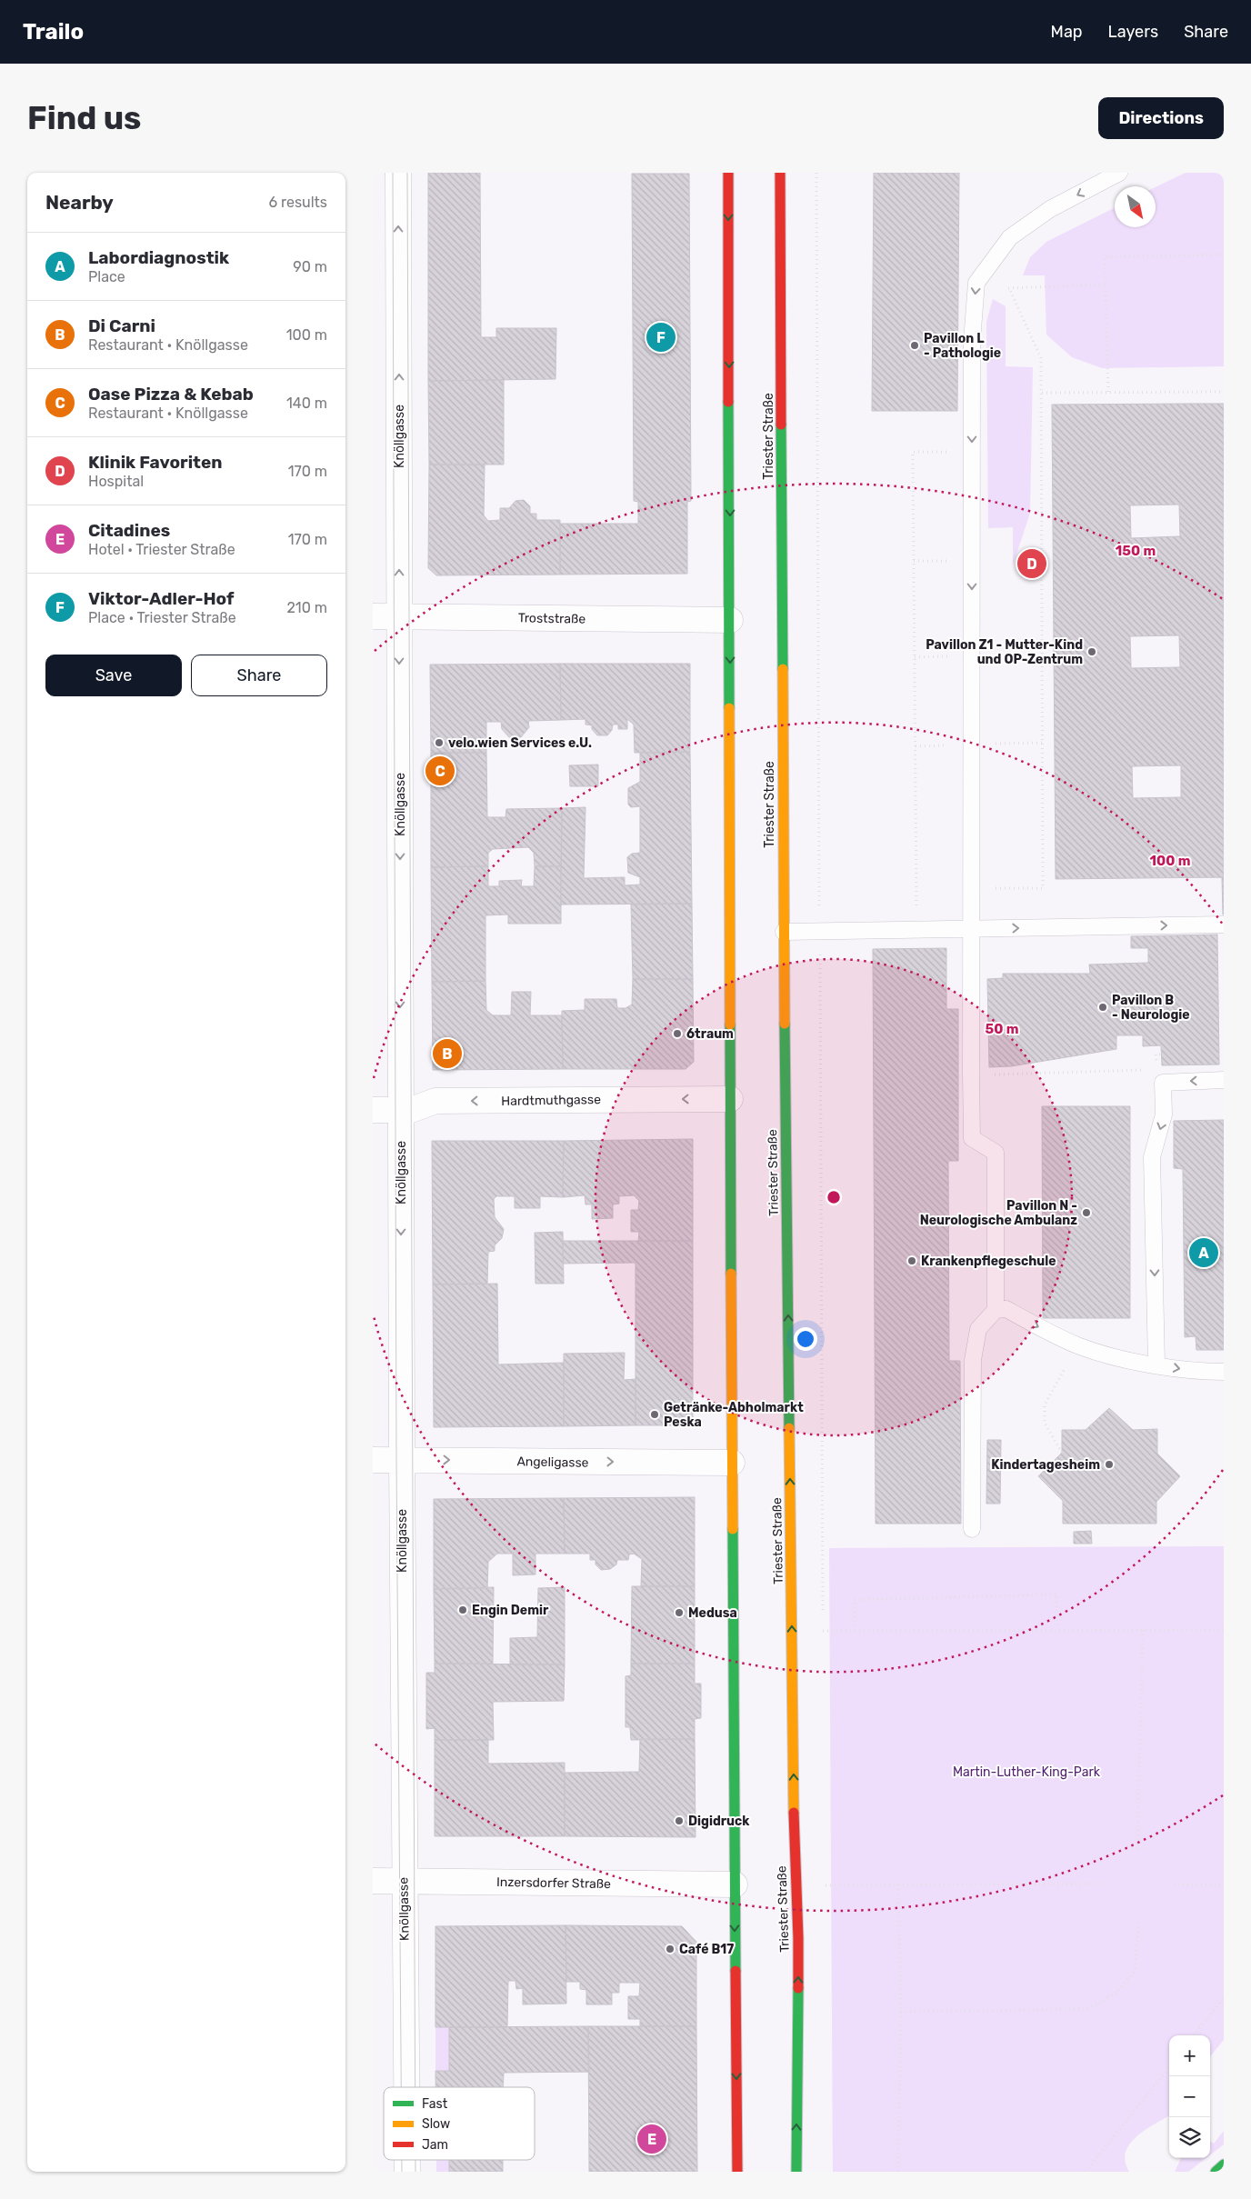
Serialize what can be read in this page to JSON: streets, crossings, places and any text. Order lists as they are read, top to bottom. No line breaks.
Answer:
{"streets":{"main road":["Triester Straße"],"street":["Knöllgasse","Troststraße","Hardtmuthgasse","Angeligasse","Inzersdorfer Straße"]},"crossings":[["Knöllgasse","Troststraße"],["Knöllgasse","Hardtmuthgasse"],["Knöllgasse","Angeligasse"],["Knöllgasse","Inzersdorfer Straße"]],"one_way":["Hardtmuthgasse","Angeligasse"],"parks":["Martin-Luther-King-Park"],"places":["Pavillon L - Pathologie","Pavillon Z1 - Mutter-Kind und OP-Zentrum","velo.wien Services e.U.","Pavillon B - Neurologie","6traum","Pavillon N - Neurologische Ambulanz","Krankenpflegeschule","Getränke-Abholmarkt Peska","Kindertagesheim","Engin Demir","Medusa","Digidruck","Café B17"],"legend":["Fast","Slow","Jam"],"north":"bottom right","page":{"header":"Trailo","nav":["Map","Layers","Share"],"buttons":["Directions",["Save","Share"]],"title":"Find us","heading":["Nearby","6 results"],"list":[{"mark":"A","name":"Labordiagnostik","note":"Place","value":"90 m"},{"mark":"B","name":"Di Carni","note":"Restaurant · Knöllgasse","value":"100 m"},{"mark":"C","name":"Oase Pizza & Kebab","note":"Restaurant · Knöllgasse","value":"140 m"},{"mark":"D","name":"Klinik Favoriten","note":"Hospital","value":"170 m"},{"mark":"E","name":"Citadines","note":"Hotel · Triester Straße","value":"170 m"},{"mark":"F","name":"Viktor-Adler-Hof","note":"Place · Triester Straße","value":"210 m"}],"pins":["F","D","C","B","A","E"],"map_buttons":["+","−"]},"rings":["150 m","100 m","50 m"]}
